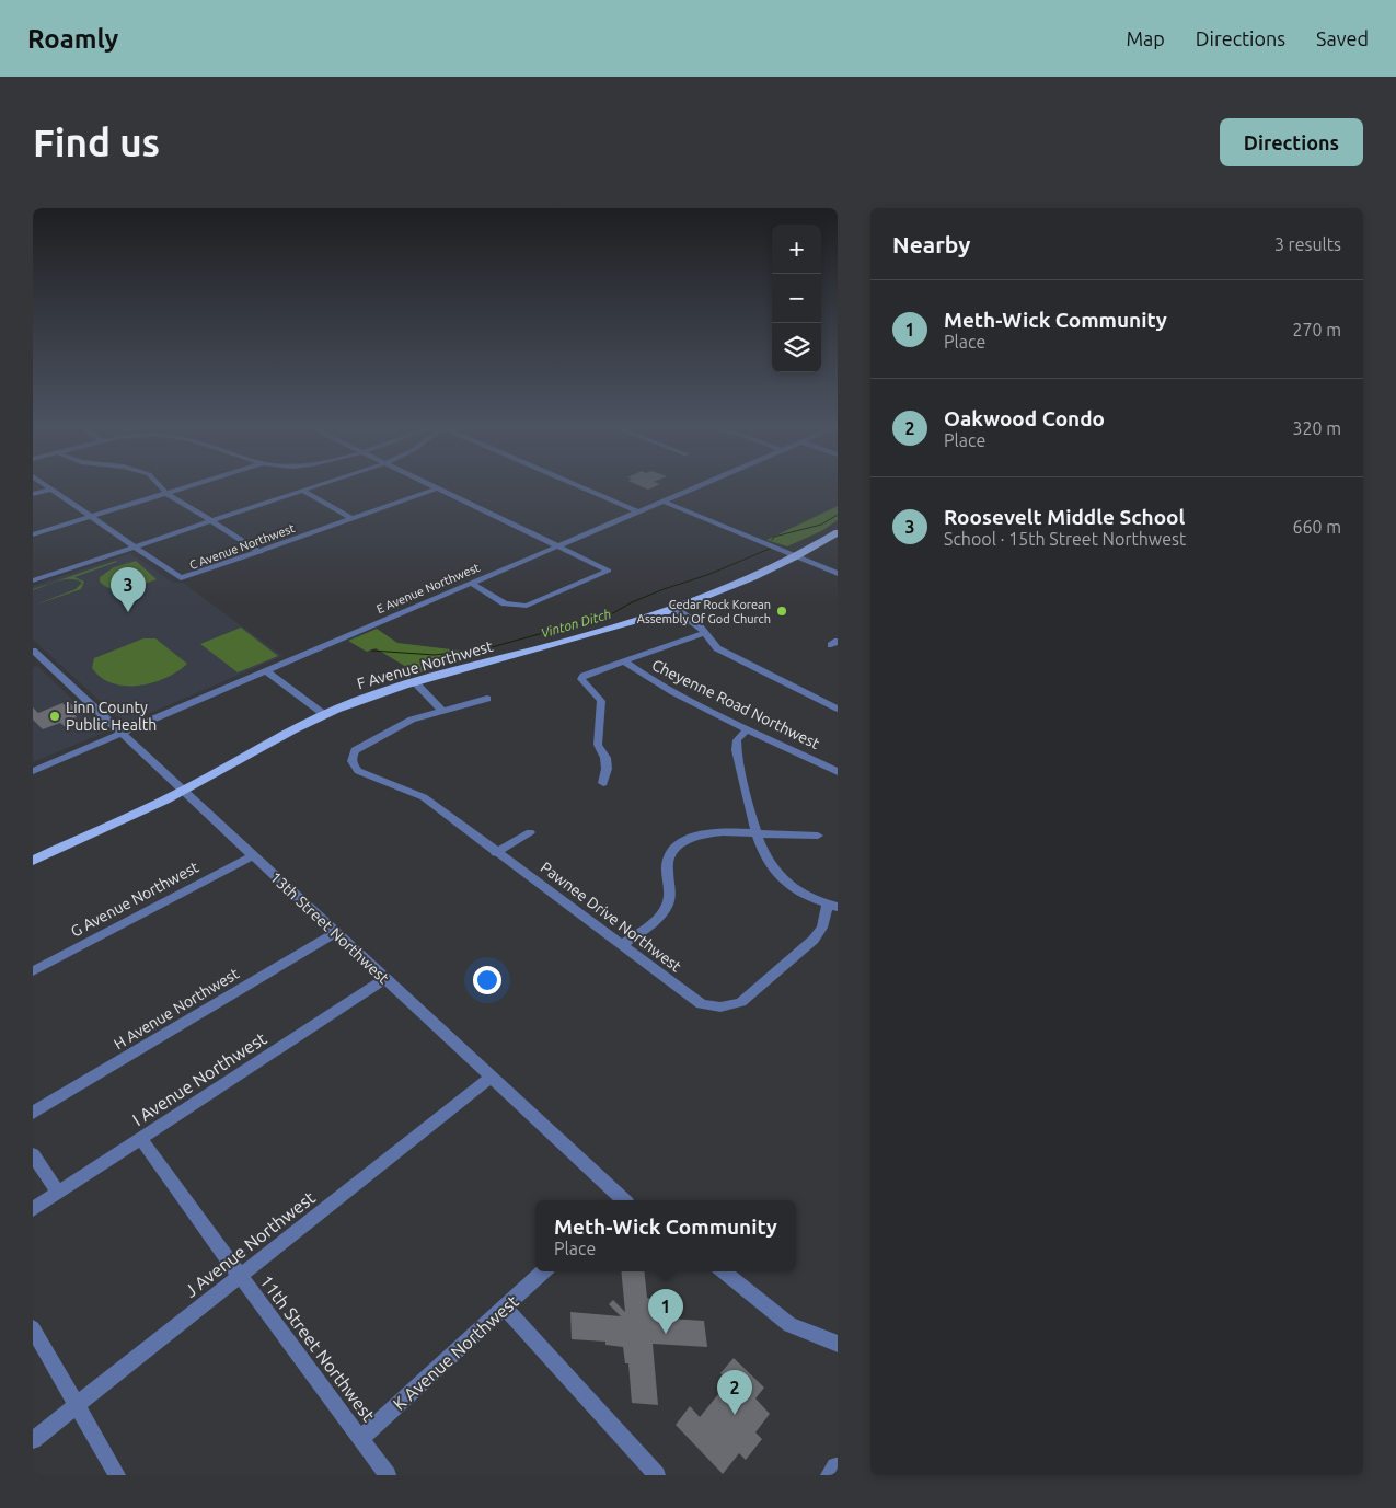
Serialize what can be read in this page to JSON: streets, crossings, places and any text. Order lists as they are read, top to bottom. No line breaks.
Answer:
{"streets":{"main road":["F Avenue Northwest"],"street":["C Avenue Northwest","E Avenue Northwest","Cheyenne Road Northwest","G Avenue Northwest","Pawnee Drive Northwest","13th Street Northwest","H Avenue Northwest","I Avenue Northwest","J Avenue Northwest","11th Street Northwest","K Avenue Northwest"]},"crossings":[["E Avenue Northwest","13th Street Northwest"],["F Avenue Northwest","13th Street Northwest"],["G Avenue Northwest","13th Street Northwest"],["13th Street Northwest","H Avenue Northwest"],["13th Street Northwest","I Avenue Northwest"],["13th Street Northwest","J Avenue Northwest"],["I Avenue Northwest","11th Street Northwest"],["J Avenue Northwest","11th Street Northwest"],["11th Street Northwest","K Avenue Northwest"]],"water":["Vinton Ditch"],"places":["Cedar Rock Korean Assembly Of God Church","Linn County Public Health"],"page":{"header":"Roamly","nav":["Map","Directions","Saved"],"buttons":"Directions","title":"Find us","heading":["Nearby","3 results"],"map_buttons":["+","−"],"list":[{"mark":"1","name":"Meth-Wick Community","note":"Place","value":"270 m"},{"mark":"2","name":"Oakwood Condo","note":"Place","value":"320 m"},{"mark":"3","name":"Roosevelt Middle School","note":"School · 15th Street Northwest","value":"660 m"}],"pins":["3","1","2"],"popup":["Meth-Wick Community","Place"]}}
